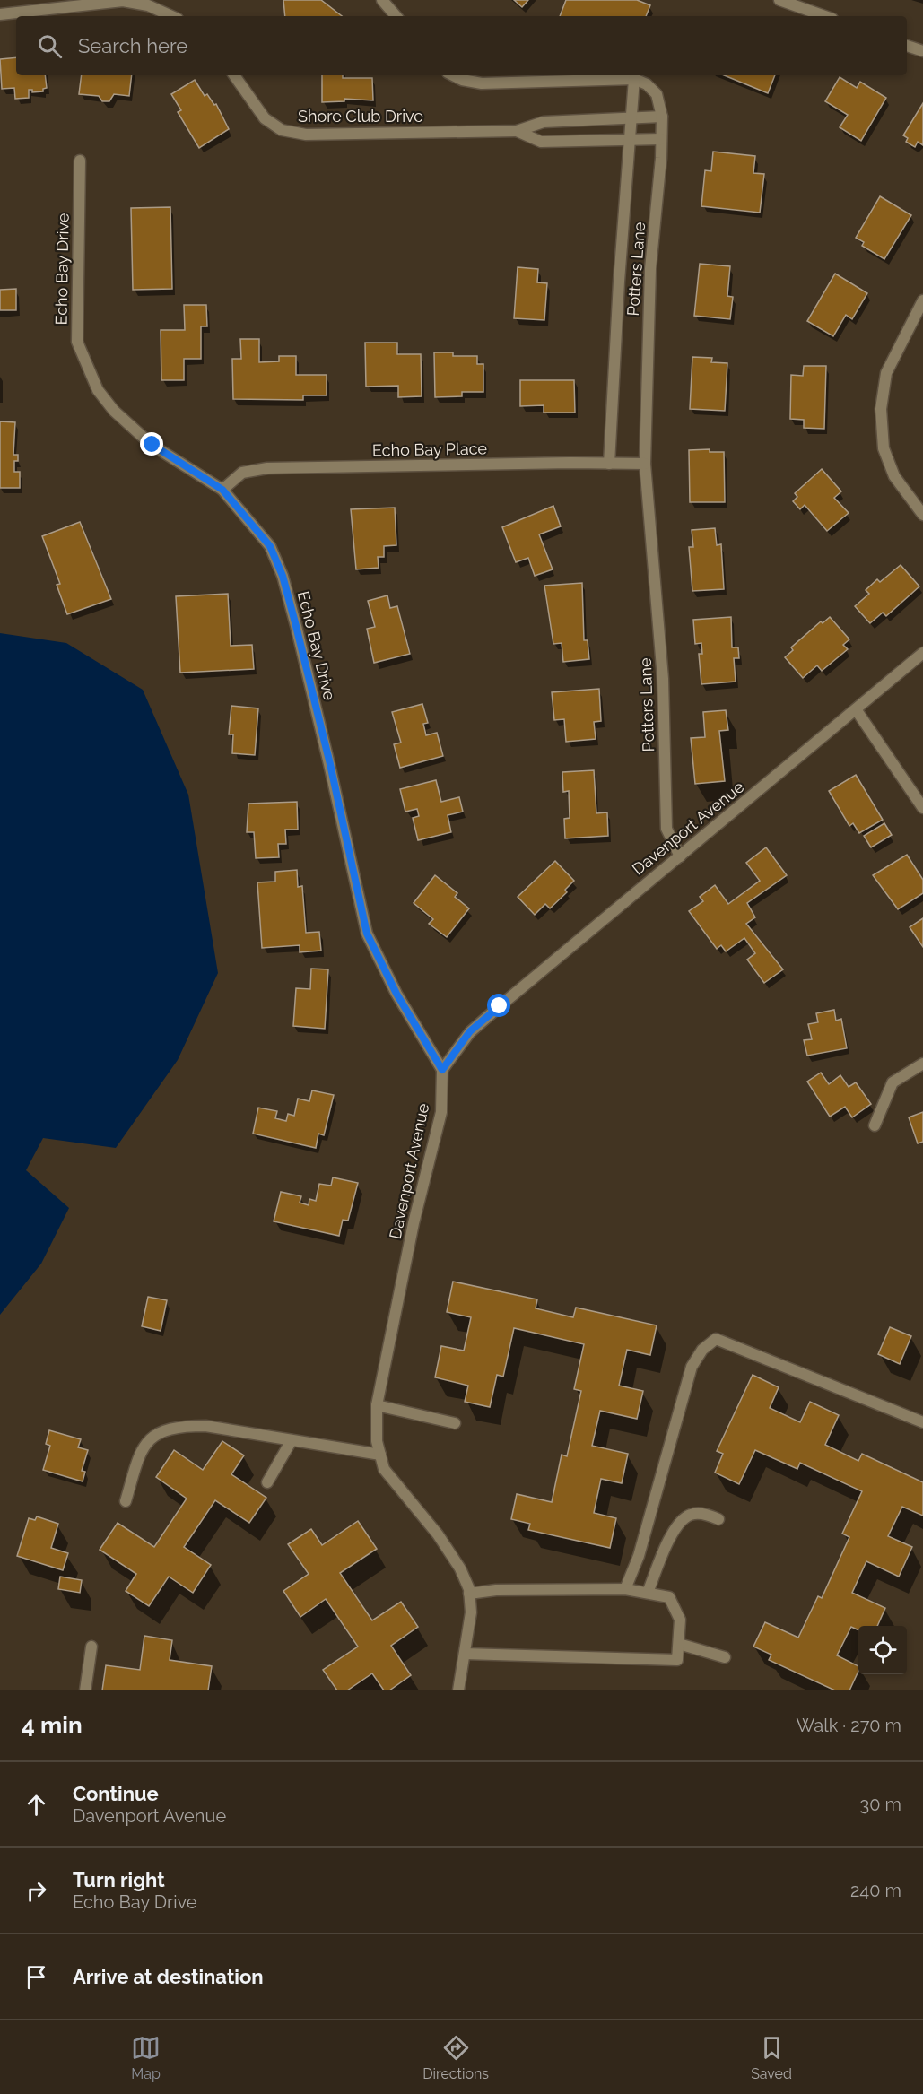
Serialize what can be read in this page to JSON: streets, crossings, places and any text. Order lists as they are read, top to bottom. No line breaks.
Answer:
{"streets":{"street":["Shore Club Drive","Echo Bay Drive","Potters Lane","Echo Bay Place","Davenport Avenue"]},"crossings":[["Shore Club Drive","Potters Lane"],["Echo Bay Drive","Echo Bay Place"],["Echo Bay Drive","Davenport Avenue"],["Potters Lane","Echo Bay Place"],["Potters Lane","Davenport Avenue"]],"page":{"search":"Search here","heading":["4 min","Walk · 270 m"],"list":[["Continue","Davenport Avenue","30 m"],["Turn right","Echo Bay Drive","240 m"],"Arrive at destination"],"nav":["Map","Directions","Saved"]}}
